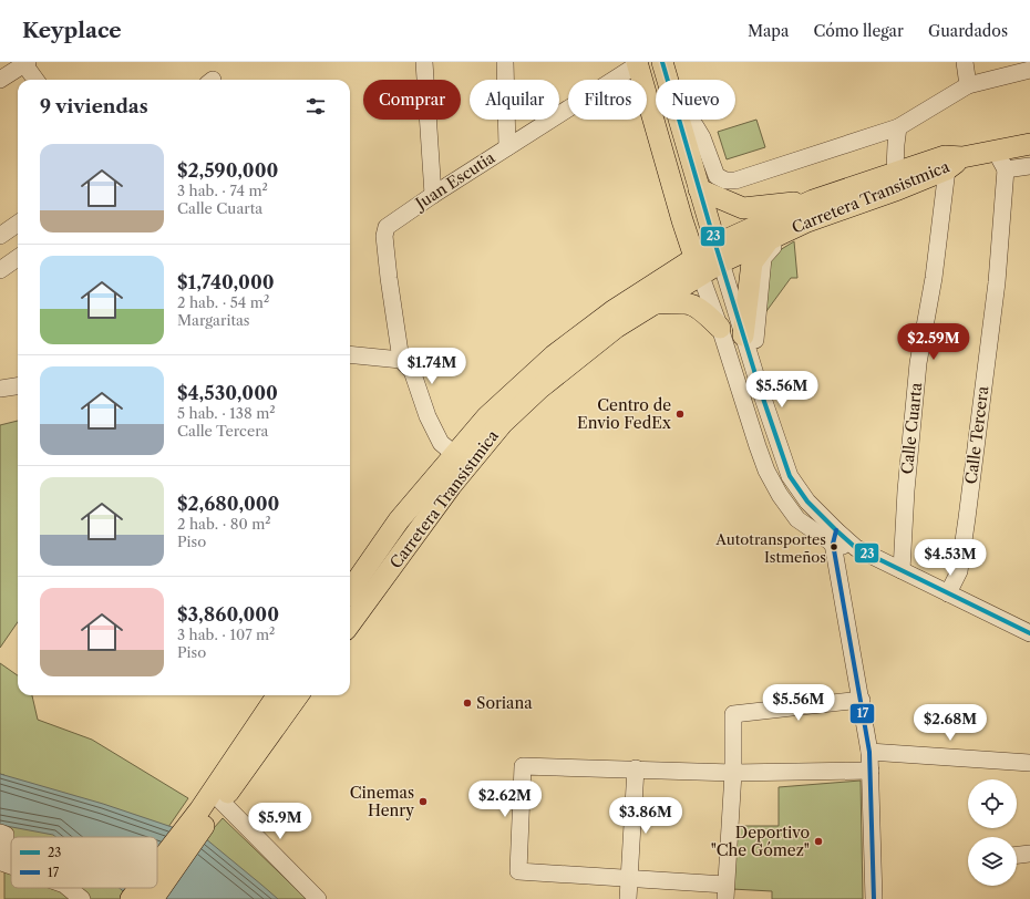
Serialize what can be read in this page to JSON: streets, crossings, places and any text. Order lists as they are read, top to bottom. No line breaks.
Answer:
{"streets":{"main road":["Carretera Transistmica"],"street":["Juan Escutia","Calle Cuarta","Calle Tercera"]},"crossings":[["Carretera Transistmica","Calle Cuarta"]],"places":["Centro de Envio FedEx","Autotransportes Istmeños","Soriana","Cinemas Henry","Deportivo \"Che Gómez\""],"lines":["transit line 23","transit line 17"],"legend":["23","17"],"page":{"header":"Keyplace","nav":["Mapa","Cómo llegar","Guardados"],"chip":["Comprar","Alquilar","Filtros","Nuevo"],"heading":"9 viviendas","list":[{"name":"$2,590,000","note":"3 hab. · 74 m² · Calle Cuarta"},{"name":"$1,740,000","note":"2 hab. · 54 m² · Margaritas"},{"name":"$4,530,000","note":"5 hab. · 138 m² · Calle Tercera"},{"name":"$2,680,000","note":"2 hab. · 80 m² · Piso"},{"name":"$3,860,000","note":"3 hab. · 107 m² · Piso"}],"price":["$2.59M","$1.74M","$5.56M","$4.53M","$5.56M","$2.68M","$2.62M","$3.86M","$5.9M"]}}
